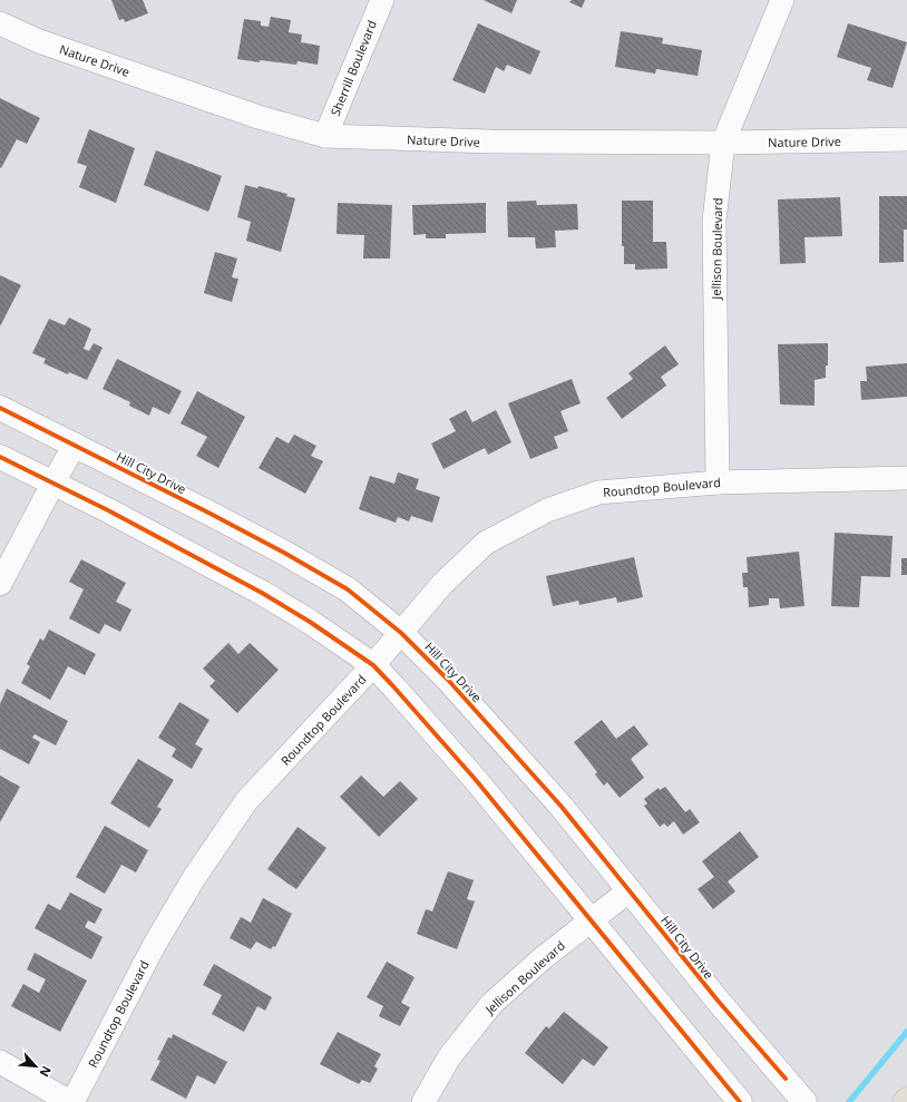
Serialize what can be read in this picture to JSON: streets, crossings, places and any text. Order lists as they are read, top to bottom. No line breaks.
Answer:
{"streets":{"street":["Nature Drive","Sherrill Boulevard","Jellison Boulevard","Hill City Drive","Roundtop Boulevard"]},"crossings":[["Nature Drive","Sherrill Boulevard"],["Nature Drive","Jellison Boulevard"],["Jellison Boulevard","Hill City Drive"],["Jellison Boulevard","Roundtop Boulevard"],["Hill City Drive","Roundtop Boulevard"]],"north":"bottom right"}
